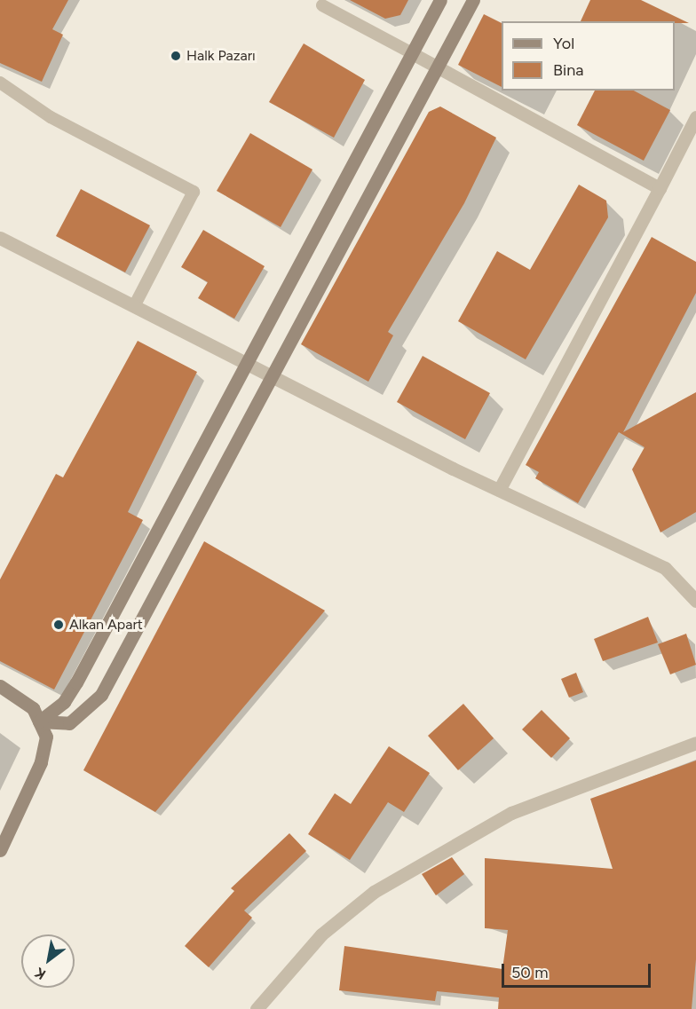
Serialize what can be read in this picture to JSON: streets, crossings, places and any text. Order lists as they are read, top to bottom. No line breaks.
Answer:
{"places":["Halk Pazarı","Alkan Apart"],"legend":["Yol","Bina"],"scale_bar":"50 m","north":"bottom left"}
